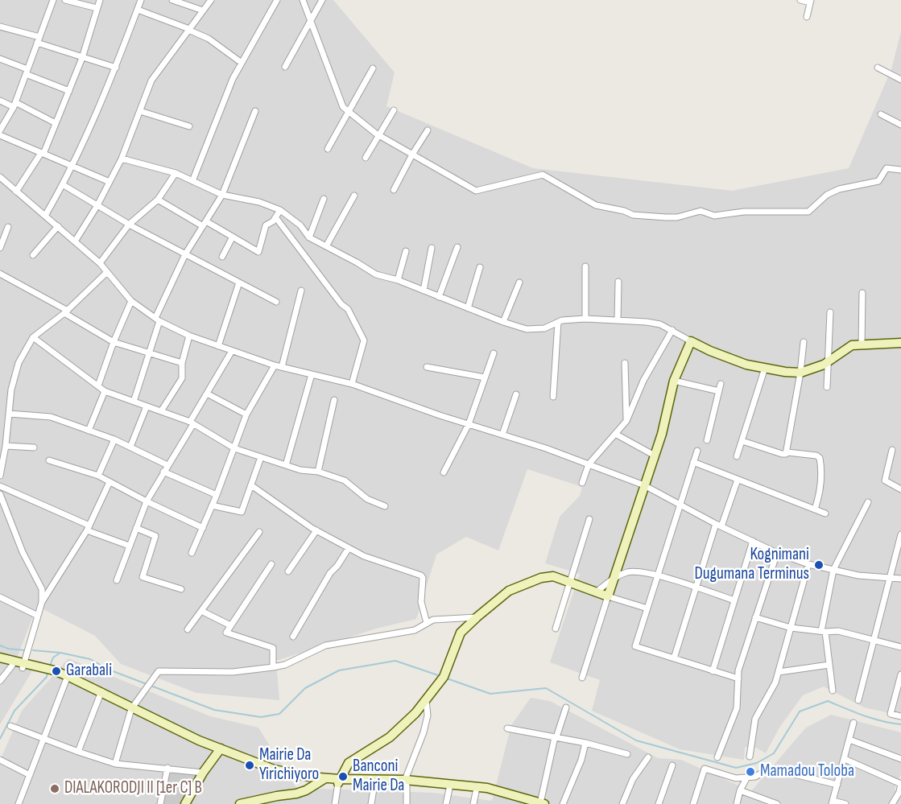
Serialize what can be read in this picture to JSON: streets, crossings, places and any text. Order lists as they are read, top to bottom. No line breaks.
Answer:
{"places":["Kognimani Dugumana Terminus","Garabali","Mairie Da Yirichiyoro","Mamadou Toloba","Banconi Mairie Da","DIALAKORODJI II [1er C] B"]}
